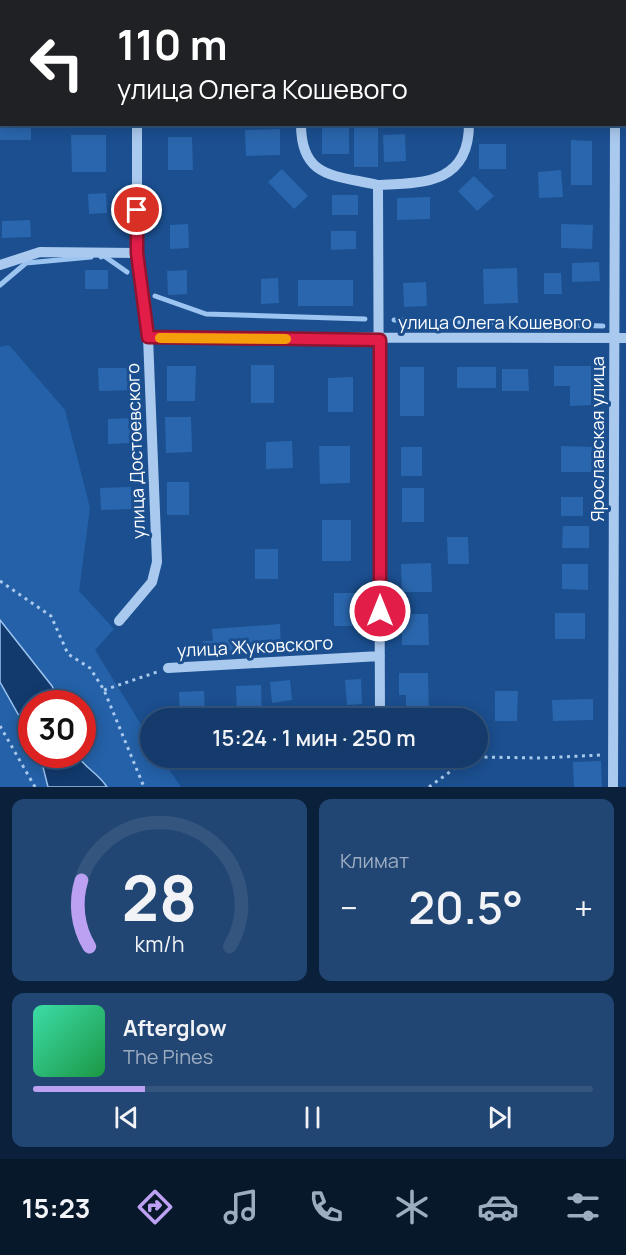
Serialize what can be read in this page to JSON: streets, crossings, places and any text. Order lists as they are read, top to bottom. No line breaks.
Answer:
{"streets":{"street":["улица Олега Кошевого","Ярославская улица","улица Достоевского","улица Жуковского"]},"crossings":[["улица Олега Кошевого","Ярославская улица"],["улица Олега Кошевого","улица Достоевского"]],"page":{"turn":["110 m","улица Олега Кошевого"],"limit":"30","trip":"15:24 · 1 мин · 250 m","tile":"Климат","heat":["−","20.5°","+"],"song":["Afterglow","The Pines"],"tabs":"15:23","gauge":["28","km/h"]}}
